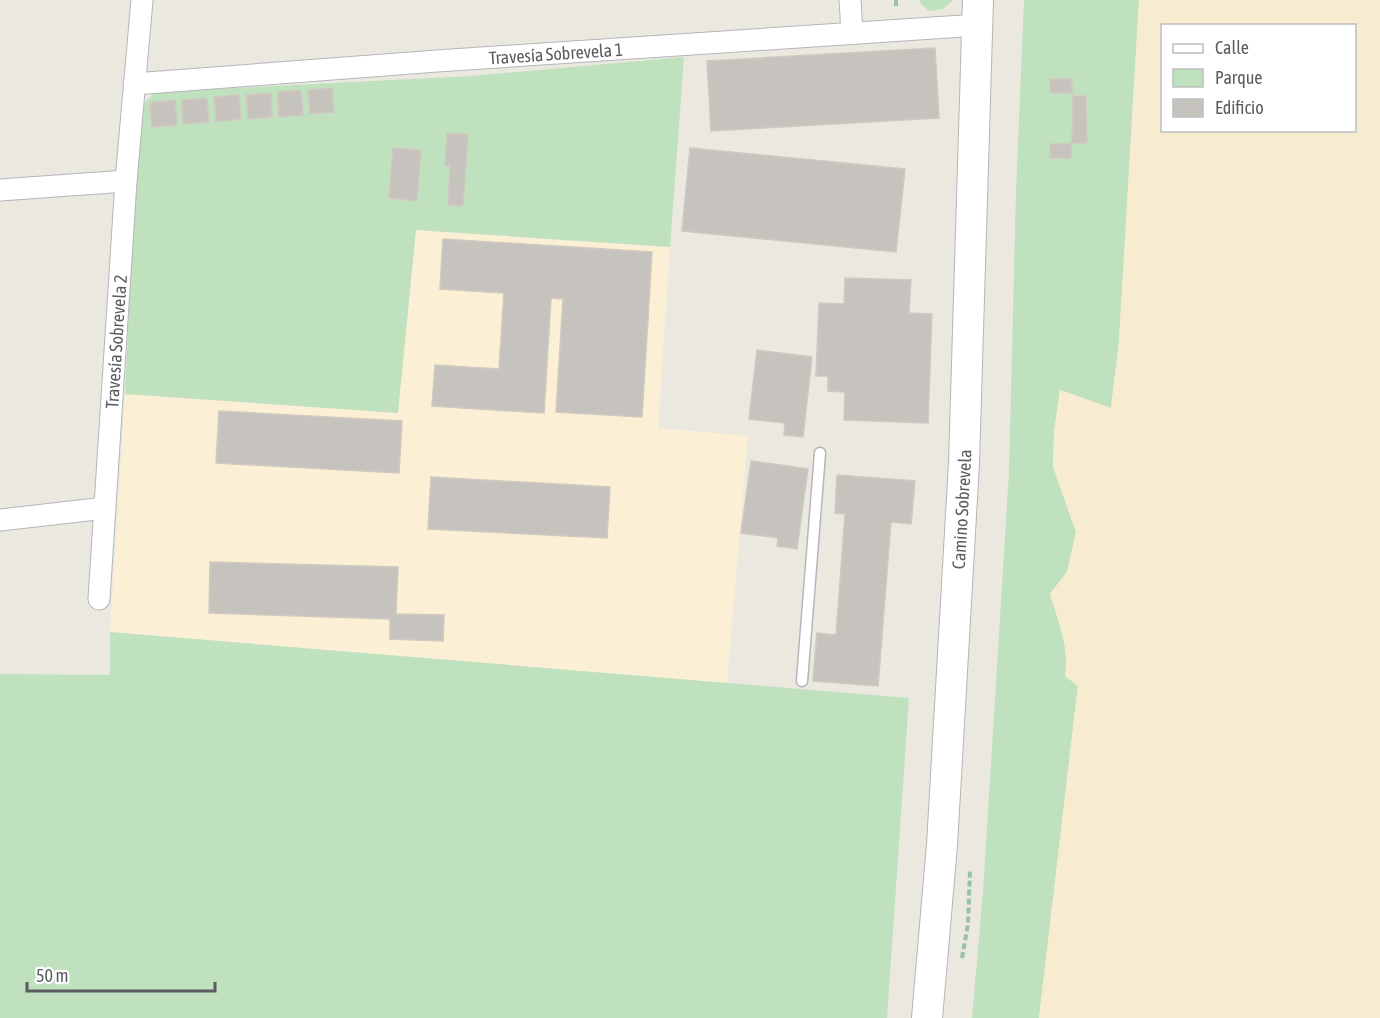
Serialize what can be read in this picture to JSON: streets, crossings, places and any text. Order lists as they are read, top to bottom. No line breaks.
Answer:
{"streets":{"main road":["Camino Sobrevela"],"street":["Travesía Sobrevela 1","Travesía Sobrevela 2"]},"crossings":[["Travesía Sobrevela 1","Travesía Sobrevela 2"],["Travesía Sobrevela 1","Camino Sobrevela"]],"legend":["Calle","Parque","Edificio"],"scale_bar":"50 m"}
